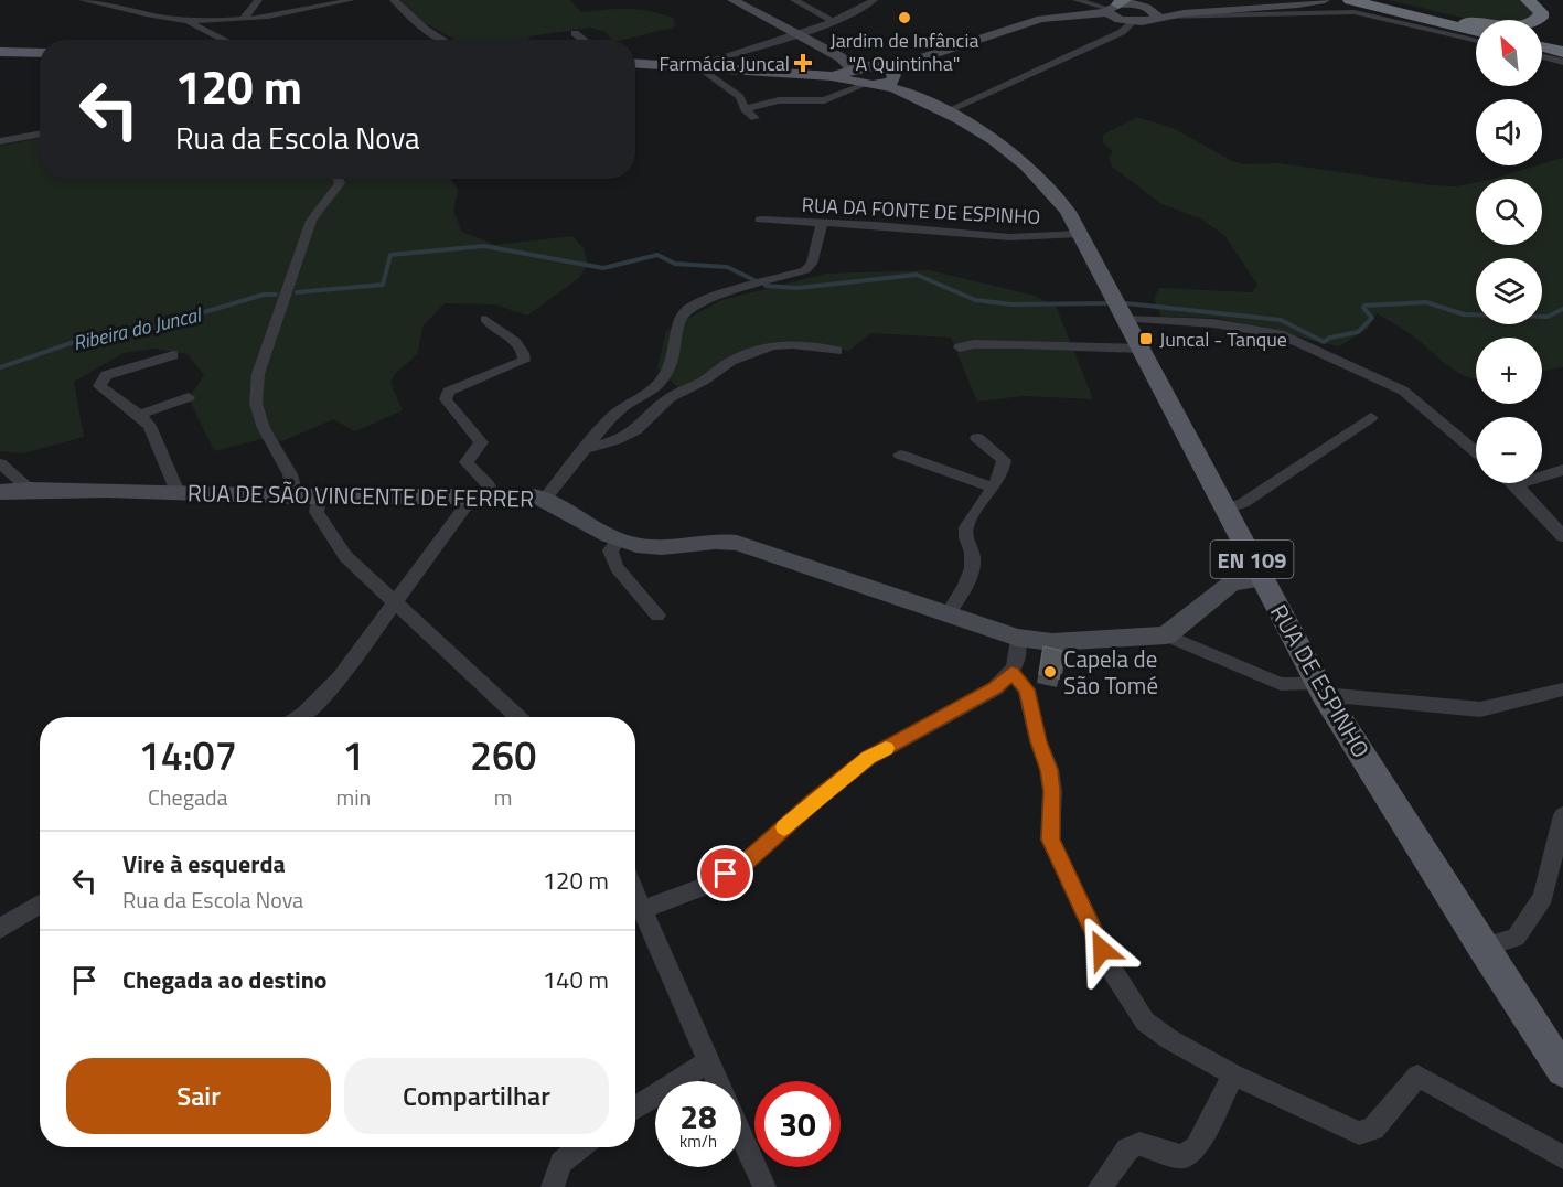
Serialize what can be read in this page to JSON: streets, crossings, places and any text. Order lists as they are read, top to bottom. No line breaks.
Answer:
{"streets":{"main road":["EN 109","RUA DE ESPINHO"],"street":["RUA DA FONTE DE ESPINHO","RUA DE SÃO VINCENTE DE FERRER"]},"crossings":[["RUA DA FONTE DE ESPINHO","RUA DE ESPINHO"],["RUA DE SÃO VINCENTE DE FERRER","RUA DE ESPINHO"],["EN 109","RUA DE ESPINHO"]],"water":["Ribeira do Juncal"],"places":{"other":["Jardim de Infância \"A Quintinha\"","Capela de São Tomé"],"health":["Farmácia Juncal"],"transit":["Juncal - Tanque"]},"north":"top left","page":{"map_buttons":["+","−"],"turn":["120 m","Rua da Escola Nova"],"eta":["14:07","Chegada","1","min","260","m"],"list":[{"name":"Vire à esquerda","note":"Rua da Escola Nova","value":"120 m"},{"name":"Chegada ao destino","value":"140 m"}],"buttons":["Sair","Compartilhar"],"speed":"28 km/h","limit":"30"}}
